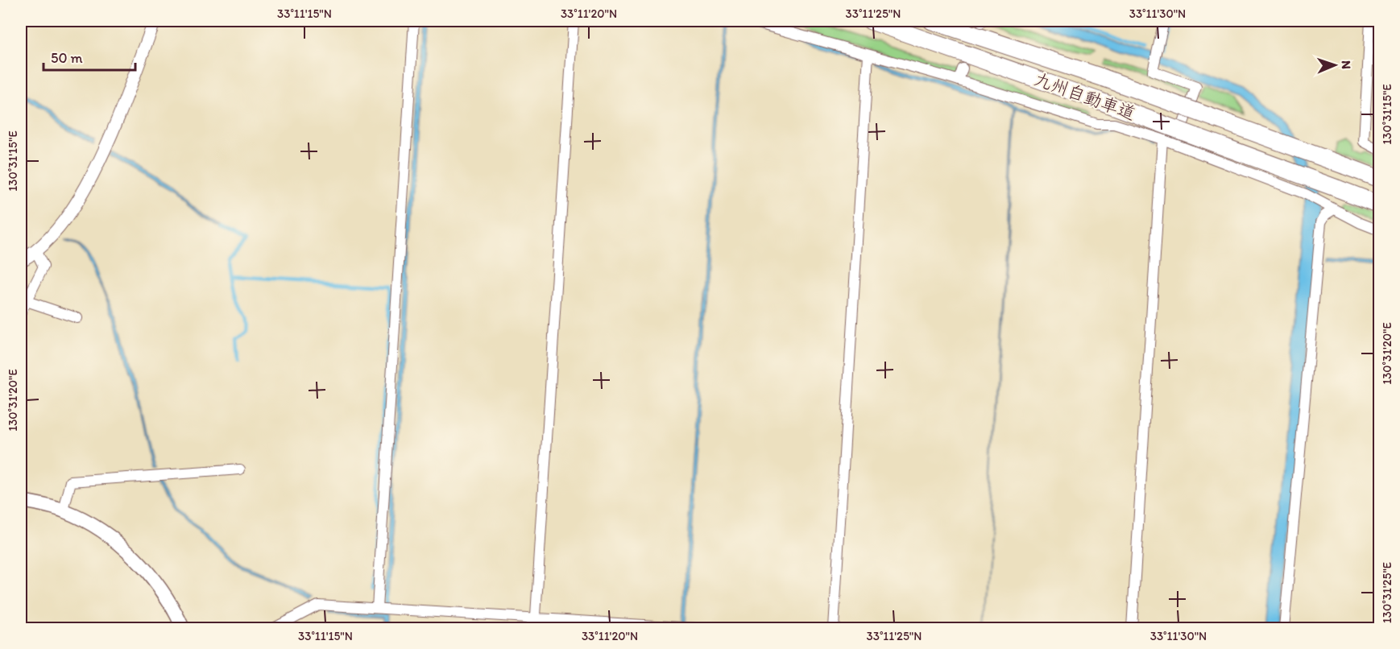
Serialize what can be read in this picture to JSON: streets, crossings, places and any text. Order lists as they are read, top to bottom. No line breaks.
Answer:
{"streets":{"highway":["九州自動車道"]},"scale_bar":"50 m","north":"right","coordinates":["33°11'15\"N","33°11'20\"N","33°11'25\"N","33°11'30\"N","130°31'15\"E","130°31'20\"E","130°31'25\"E"]}
